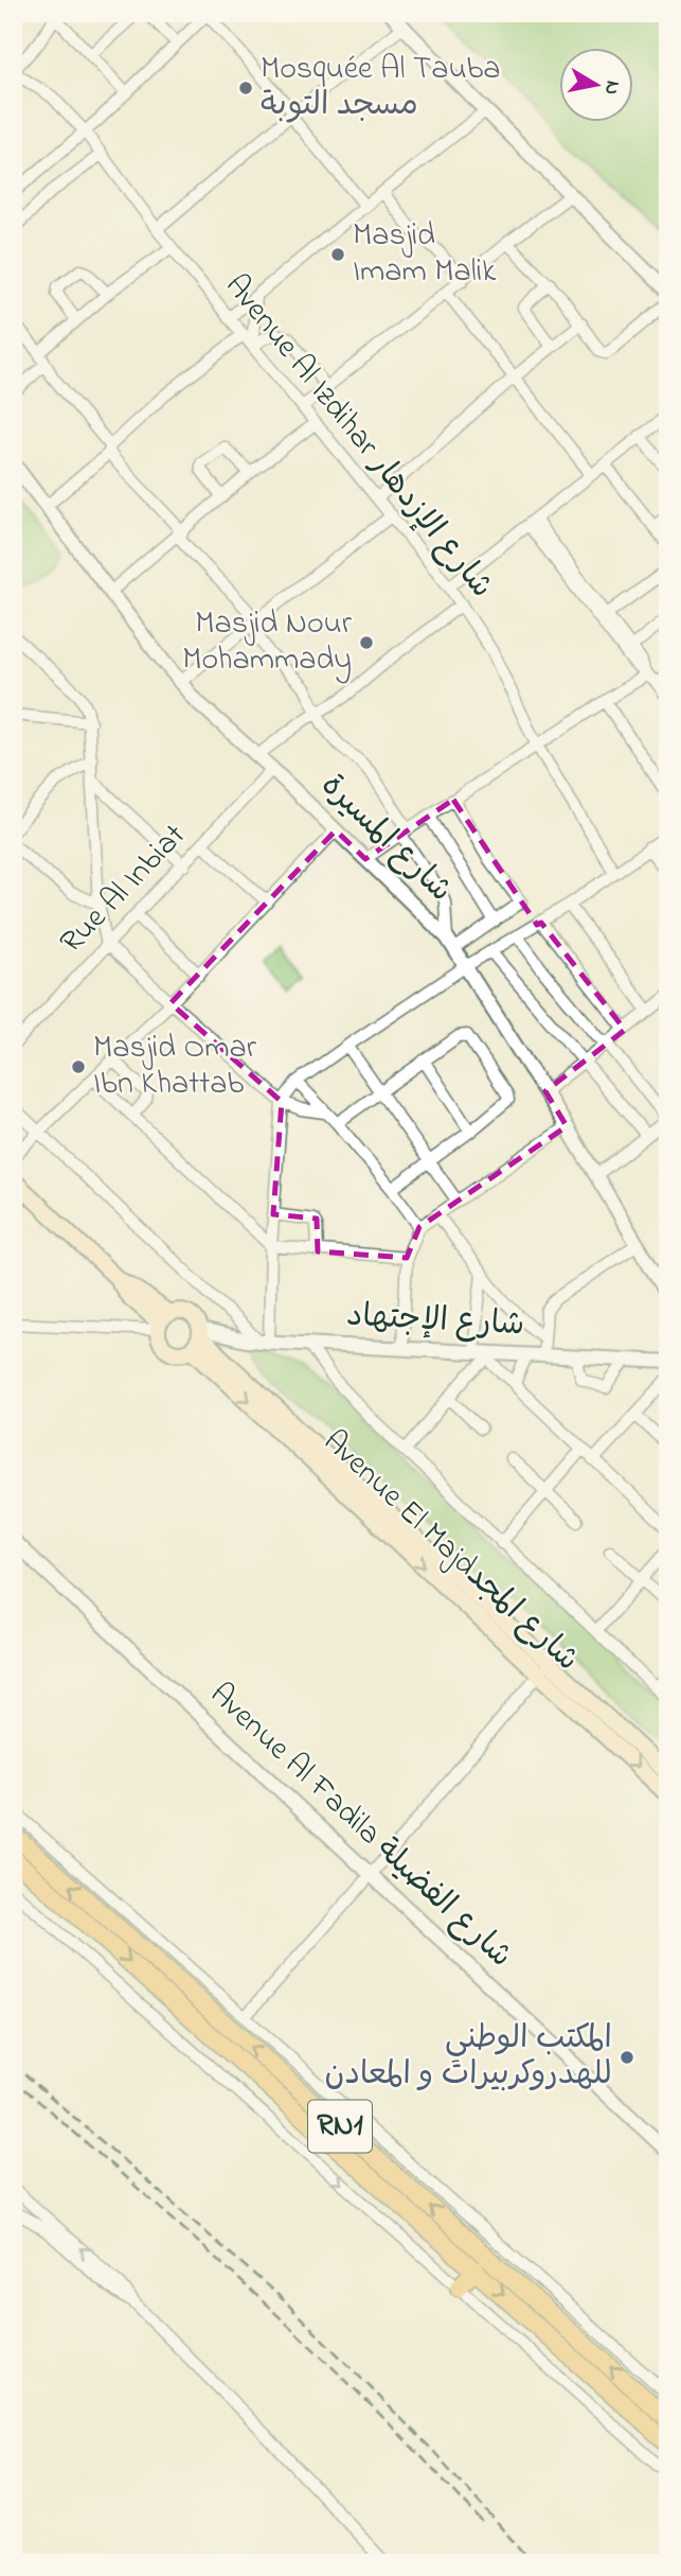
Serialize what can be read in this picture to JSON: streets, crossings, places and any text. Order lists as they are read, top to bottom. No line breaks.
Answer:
{"streets":{"main road":["Avenue El Majdشارع المجد","RN1"],"street":["Avenue Al Izdihar شارع الإزدهار","شارع المسيرة","Rue Al Inbiat","شارع الإجتهاد","Avenue Al Fadila شارع الفضيلة"]},"crossings":[["شارع المسيرة","Rue Al Inbiat"],["شارع الإجتهاد","Avenue El Majdشارع المجد"]],"places":["Mosquée Al Tauba مسجد التوبة","Masjid Imam Malik","Masjid Nour Mohammady","Masjid Omar Ibn Khattab","المكتب الوطني للهدروكربيرات و المعادن"],"north":"right"}
